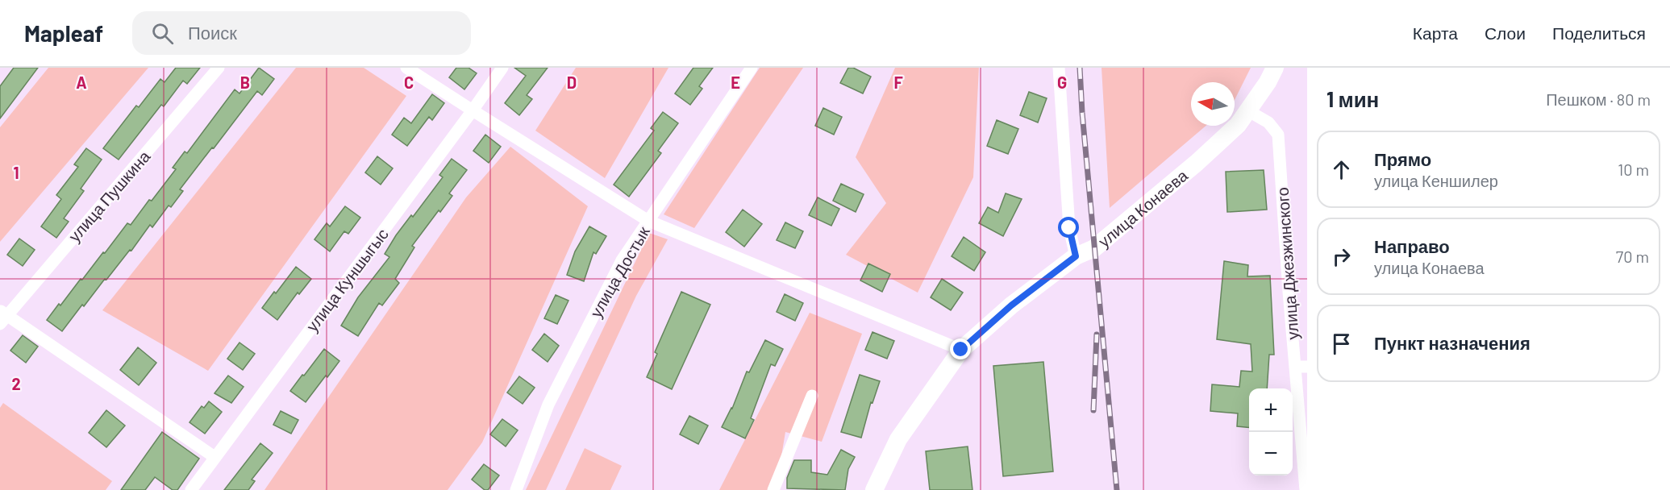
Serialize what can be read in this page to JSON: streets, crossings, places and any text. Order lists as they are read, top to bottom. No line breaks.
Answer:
{"streets":{"main road":["улица Конаева"],"street":["улица Пушкина","улица Джезжинского","улица Достык","улица Куншыгыс"]},"crossings":[["улица Конаева","улица Джезжинского"]],"north":"left","page":{"header":"Mapleaf","search":"Поиск","nav":["Карта","Слои","Поделиться"],"heading":["1 мин","Пешком · 80 m"],"list":[["Прямо","улица Кеншилер","10 m"],["Направо","улица Конаева","70 m"],"Пункт назначения"],"map_buttons":["+","−"]},"grid":{"columns":["A","B","C","D","E","F","G"],"rows":["1","2"]}}
